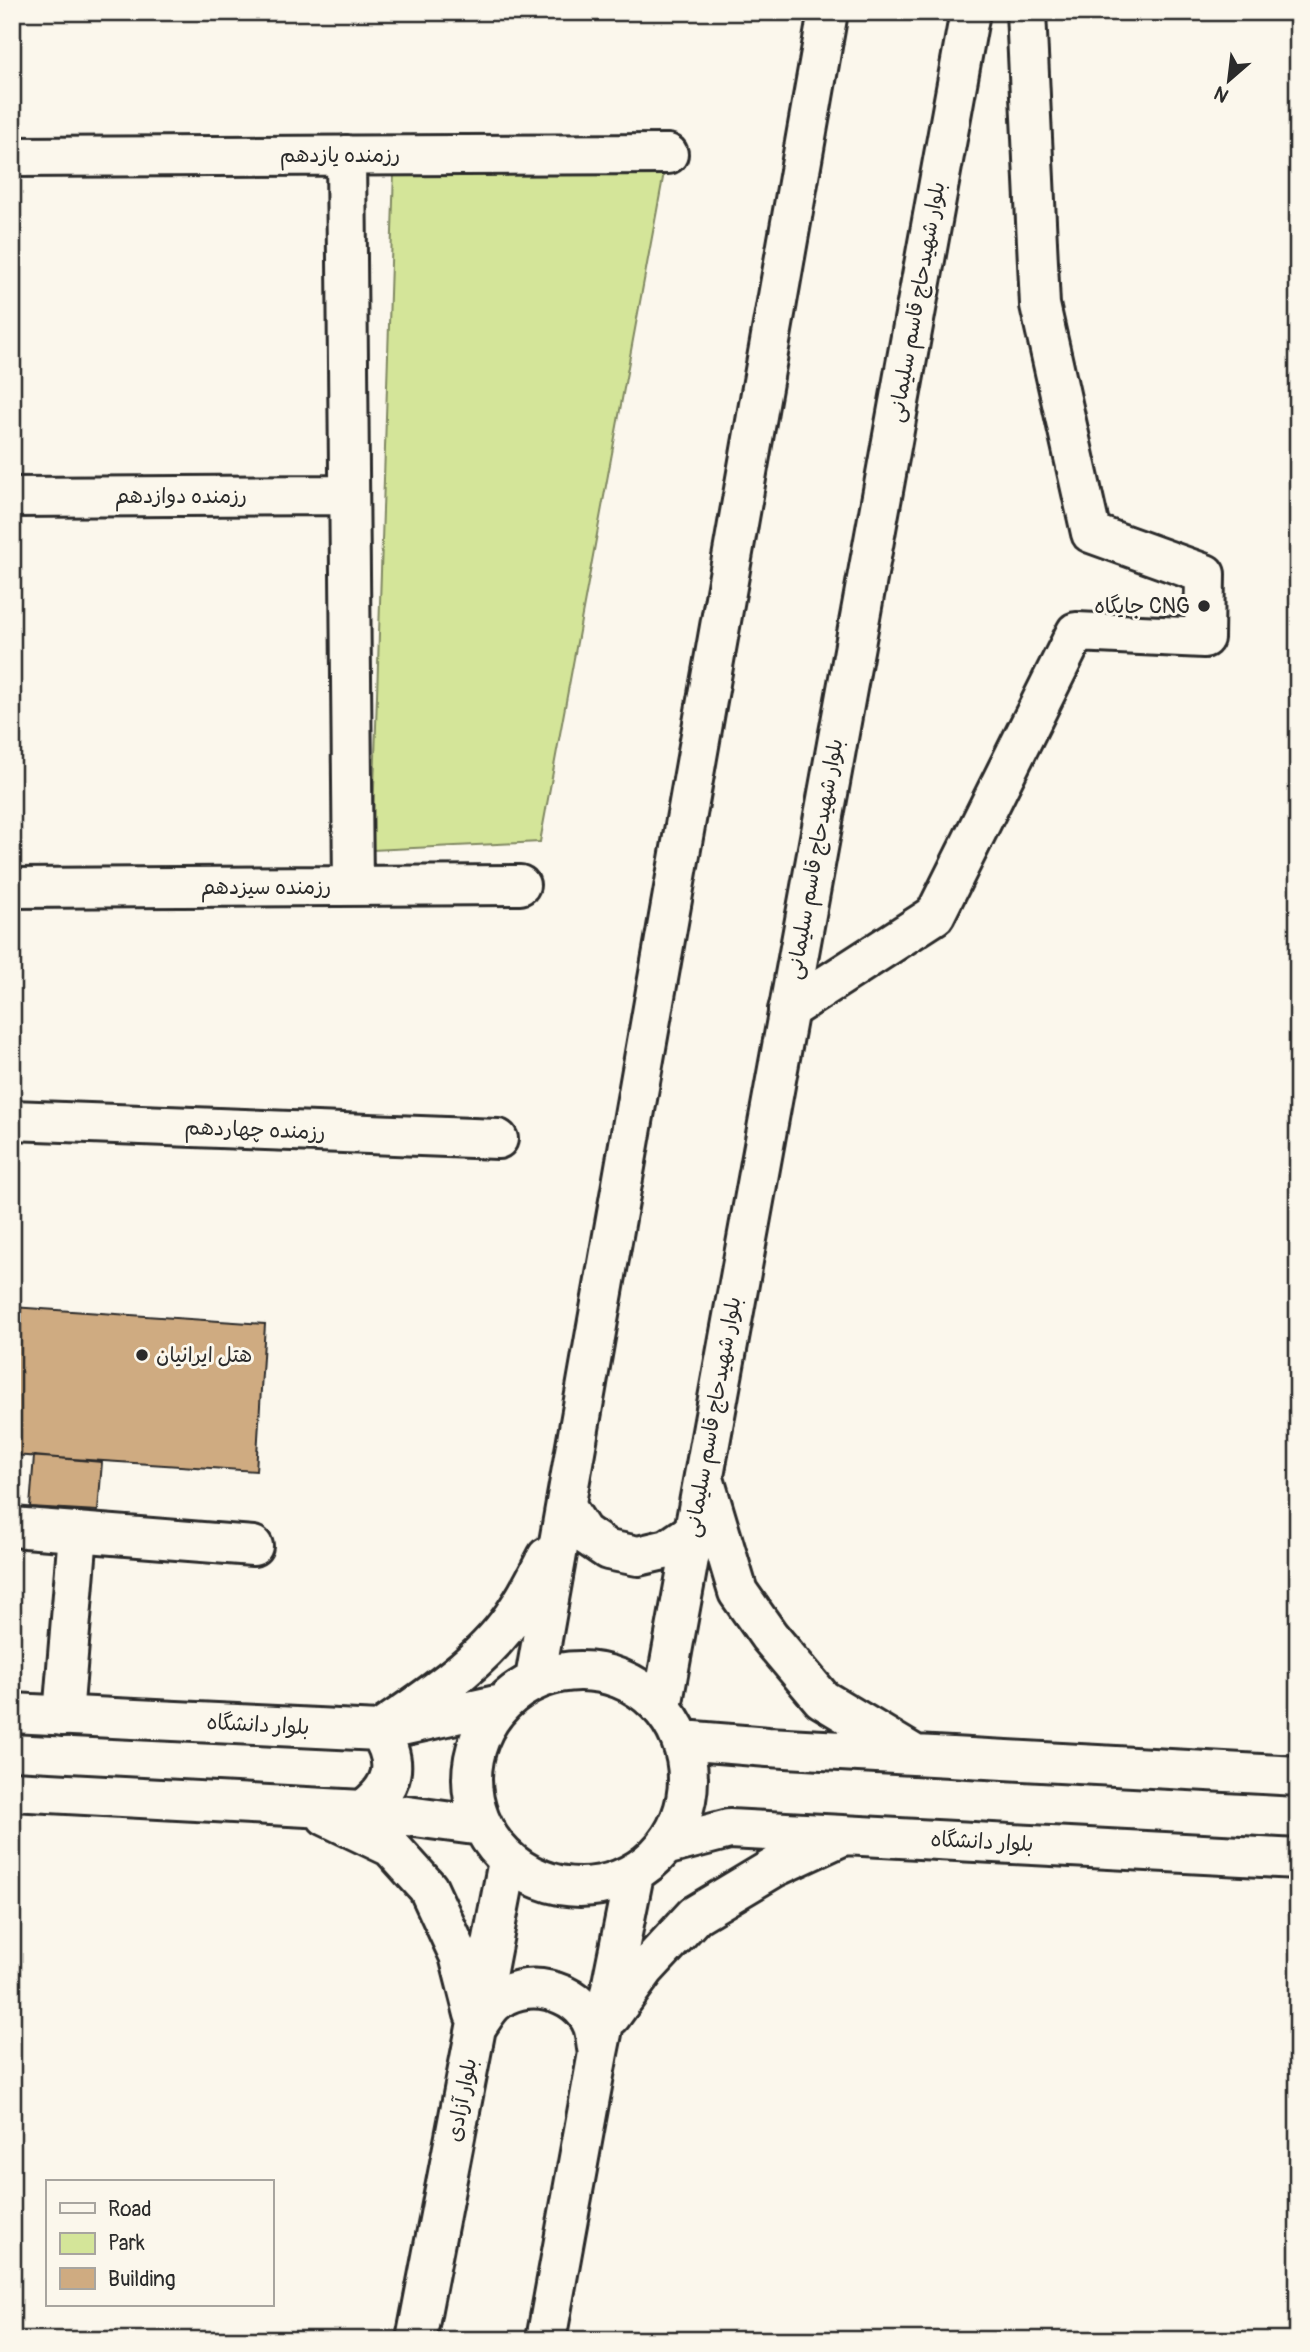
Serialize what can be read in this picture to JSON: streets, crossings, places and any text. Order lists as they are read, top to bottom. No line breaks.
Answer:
{"streets":{"main road":["رزمنده یازدهم","بلوار شهیدحاج قاسم سلیمانی","رزمنده دوازدهم","رزمنده سیزدهم","رزمنده چهاردهم","بلوار دانشگاه","بلوار آزادی"]},"crossings":[["بلوار شهیدحاج قاسم سلیمانی","بلوار دانشگاه"],["بلوار شهیدحاج قاسم سلیمانی","بلوار آزادی"],["بلوار دانشگاه","بلوار آزادی"]],"places":["جایگاه CNG","هتل ایرانیان"],"legend":["Road","Park","Building"],"north":"bottom left"}
